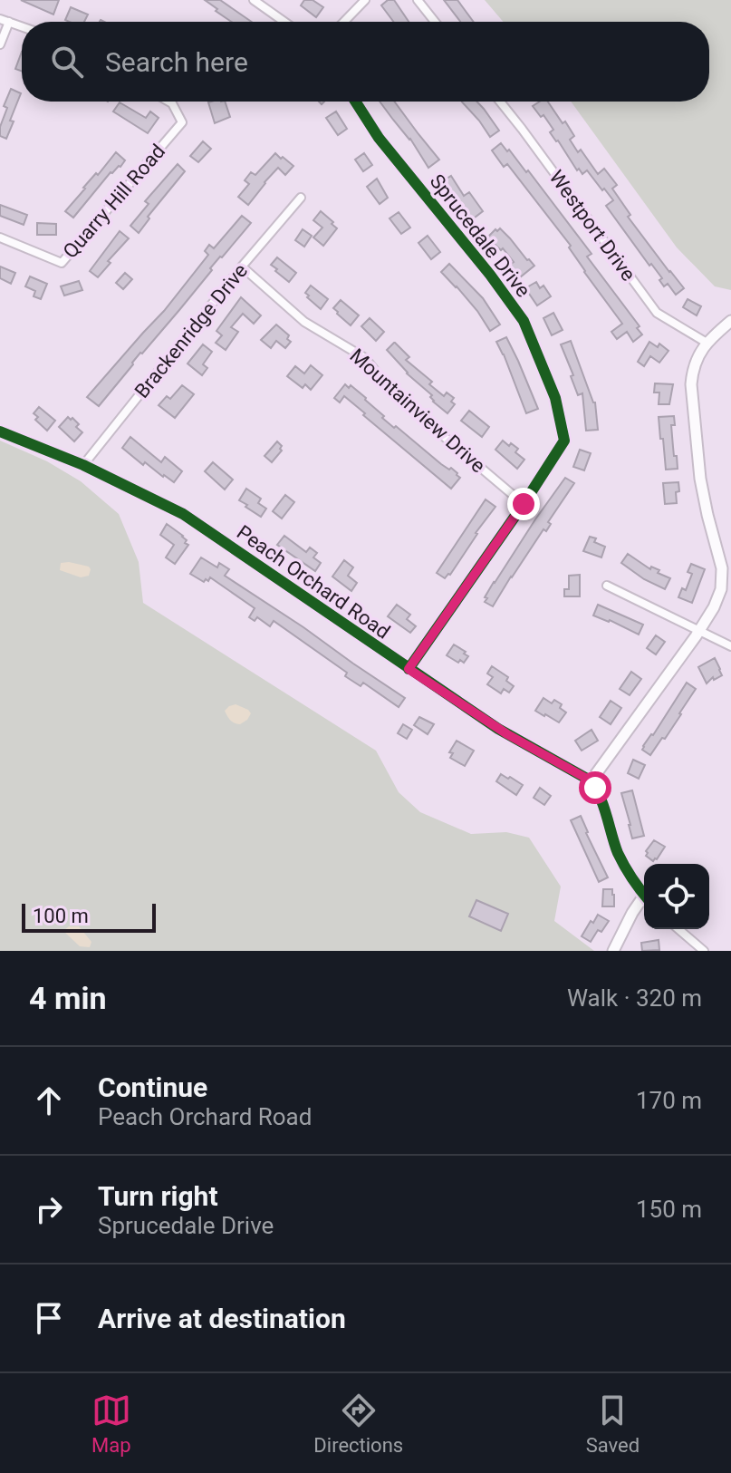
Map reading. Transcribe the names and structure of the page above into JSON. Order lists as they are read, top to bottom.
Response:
{
  "streets": {
    "street": [
      "Quarry Hill Road",
      "Westport Drive",
      "Sprucedale Drive",
      "Brackenridge Drive",
      "Mountainview Drive",
      "Peach Orchard Road"
    ]
  },
  "crossings": [
    ["Sprucedale Drive", "Mountainview Drive"],
    ["Sprucedale Drive", "Peach Orchard Road"],
    ["Brackenridge Drive", "Mountainview Drive"],
    ["Brackenridge Drive", "Peach Orchard Road"]
  ],
  "scale_bar": "100 m",
  "page": {
    "search": "Search here",
    "scale": "100 m",
    "heading": ["4 min", "Walk · 320 m"],
    "list": [
      ["Continue", "Peach Orchard Road", "170 m"],
      ["Turn right", "Sprucedale Drive", "150 m"],
      "Arrive at destination"
    ],
    "nav": ["Map", "Directions", "Saved"]
  }
}
